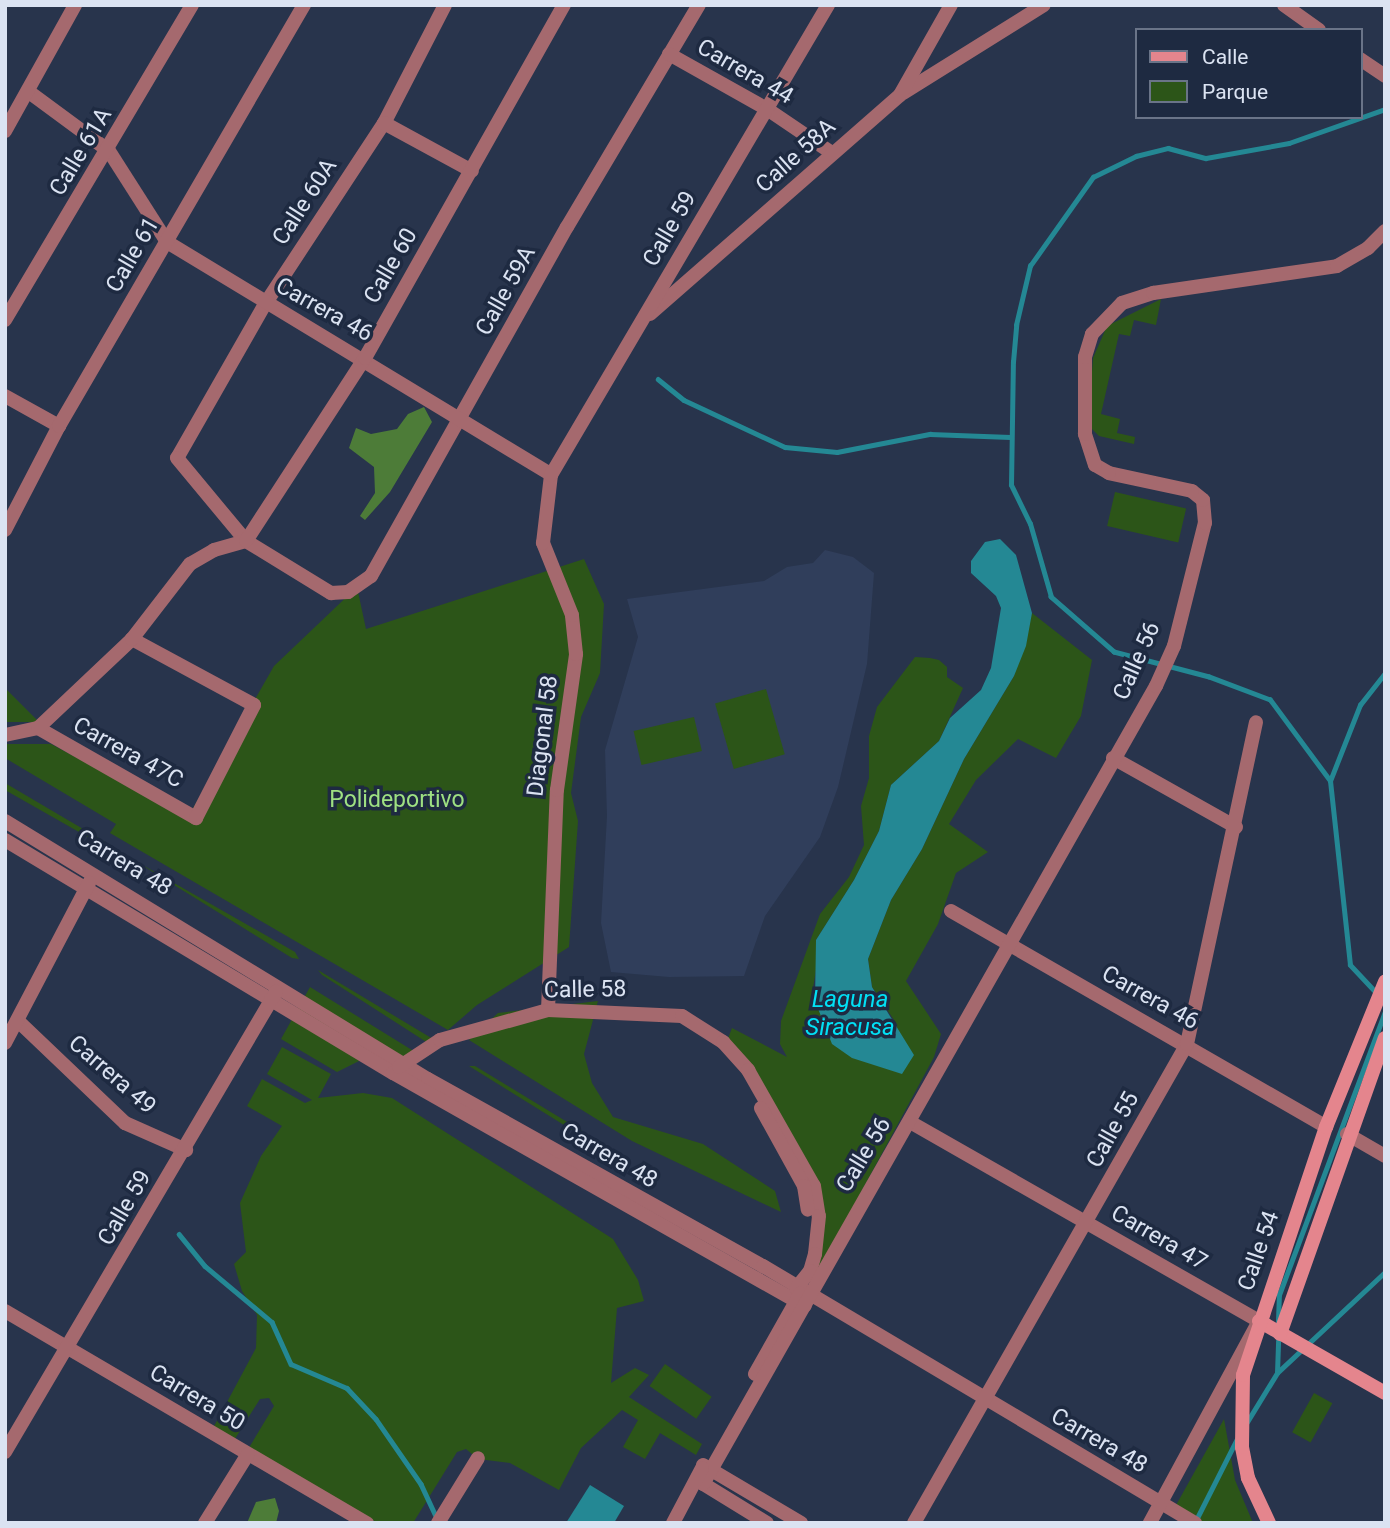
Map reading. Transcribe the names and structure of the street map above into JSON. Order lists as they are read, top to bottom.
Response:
{
  "streets": {
    "main road": ["Carrera 47", "Calle 54"],
    "street": [
      "Carrera 44",
      "Calle 61A",
      "Calle 58A",
      "Calle 60A",
      "Calle 59",
      "Calle 61",
      "Calle 60",
      "Calle 59A",
      "Carrera 46",
      "Calle 56",
      "Diagonal 58",
      "Carrera 47C",
      "Carrera 48",
      "Calle 58",
      "Carrera 49",
      "Calle 55",
      "Carrera 50"
    ]
  },
  "crossings": [
    ["Carrera 44", "Calle 58A"],
    ["Carrera 44", "Calle 59"],
    ["Carrera 44", "Calle 59A"],
    ["Calle 61A", "Carrera 46"],
    ["Calle 58A", "Calle 59"],
    ["Calle 60A", "Calle 60"],
    ["Calle 60A", "Calle 59A"],
    ["Calle 60A", "Carrera 46"],
    ["Calle 59", "Carrera 46"],
    ["Calle 59", "Diagonal 58"],
    ["Calle 59", "Carrera 48"],
    ["Calle 59", "Carrera 49"],
    ["Calle 59", "Carrera 50"],
    ["Calle 61", "Carrera 46"],
    ["Calle 60", "Calle 59A"],
    ["Calle 60", "Carrera 46"],
    ["Calle 59A", "Carrera 46"],
    ["Carrera 46", "Calle 56"],
    ["Carrera 46", "Diagonal 58"],
    ["Carrera 46", "Calle 55"],
    ["Carrera 46", "Calle 54"],
    ["Calle 56", "Carrera 48"],
    ["Calle 56", "Calle 58"],
    ["Calle 56", "Carrera 47"],
    ["Diagonal 58", "Calle 58"],
    ["Carrera 48", "Calle 58"],
    ["Carrera 48", "Calle 55"],
    ["Carrera 48", "Calle 54"],
    ["Calle 55", "Carrera 47"],
    ["Carrera 47", "Calle 54"]
  ],
  "water": ["Laguna Siracusa"],
  "parks": ["Polideportivo"],
  "legend": ["Calle", "Parque"]
}
